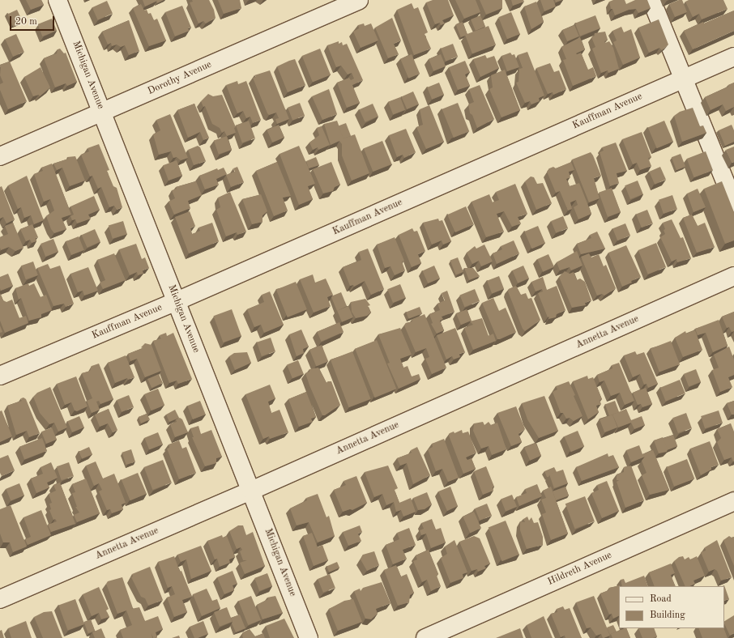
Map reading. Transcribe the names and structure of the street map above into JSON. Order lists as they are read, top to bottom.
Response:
{
  "streets": {
    "street": [
      "Michigan Avenue",
      "Dorothy Avenue",
      "Kauffman Avenue",
      "Annetta Avenue",
      "Hildreth Avenue"
    ]
  },
  "crossings": [
    ["Michigan Avenue", "Dorothy Avenue"],
    ["Michigan Avenue", "Kauffman Avenue"],
    ["Michigan Avenue", "Annetta Avenue"]
  ],
  "legend": ["Road", "Building"],
  "scale_bar": "20 m"
}
